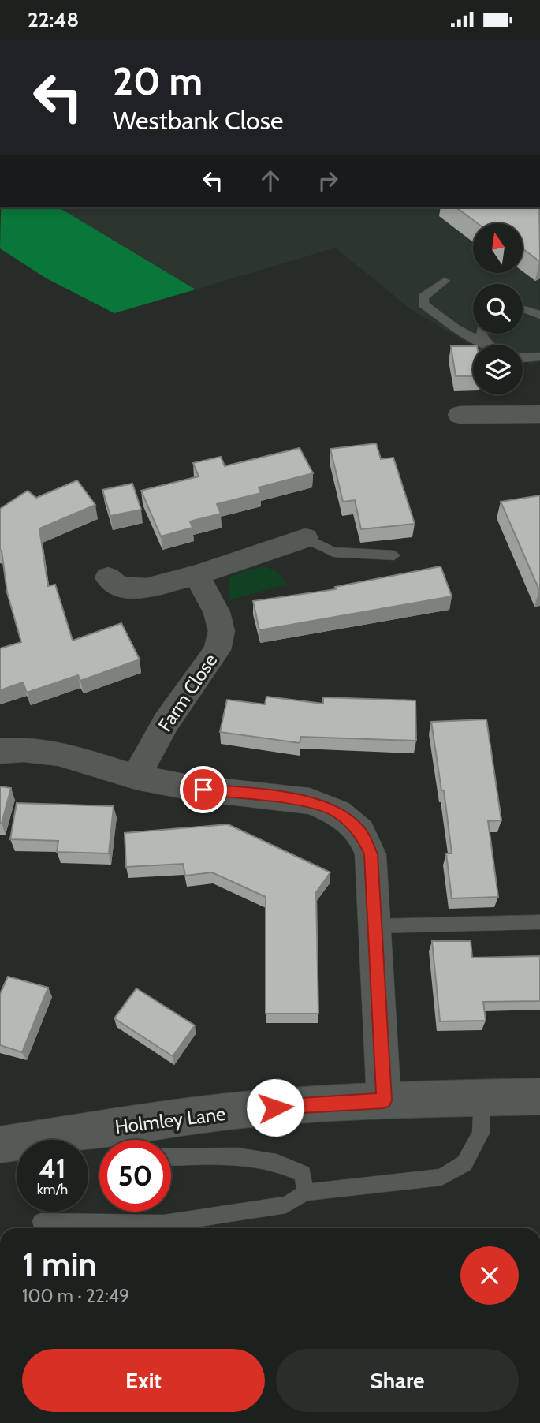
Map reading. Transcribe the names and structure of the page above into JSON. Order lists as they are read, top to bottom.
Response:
{
  "streets": {
    "main road": ["Holmley Lane"],
    "street": ["Farm Close"]
  },
  "north": "top",
  "page": {
    "status": "22:48",
    "turn": ["20 m", "Westbank Close"],
    "speed": "41 km/h",
    "limit": "50",
    "heading": ["1 min", "100 m · 22:49"],
    "buttons": ["Exit", "Share"]
  }
}
